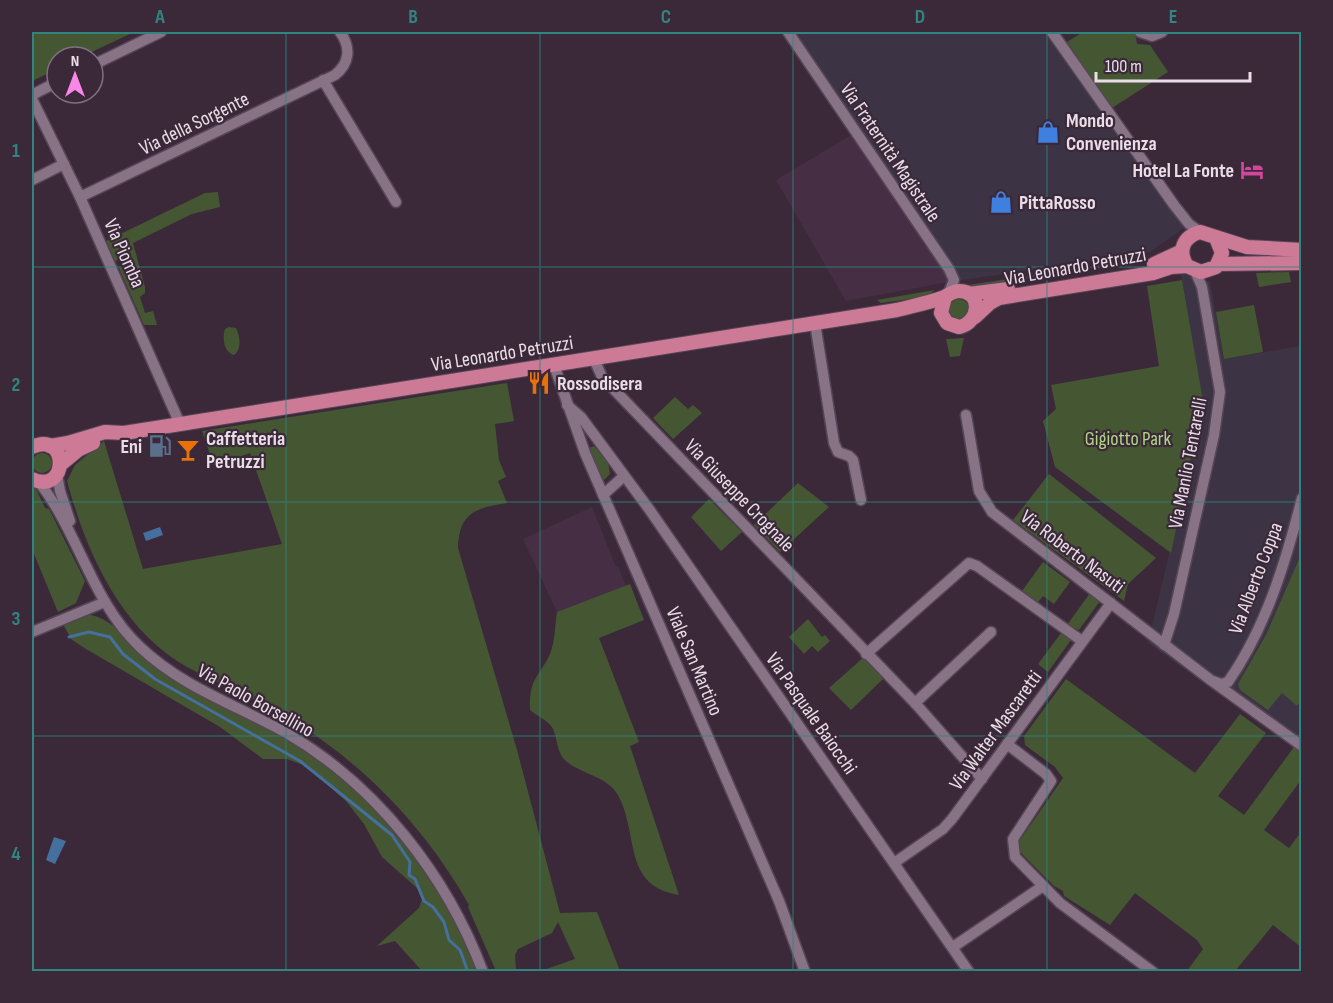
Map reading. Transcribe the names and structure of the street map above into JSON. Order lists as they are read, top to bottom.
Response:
{
  "streets": {
    "main road": ["Via Leonardo Petruzzi"],
    "street": [
      "Via della Sorgente",
      "Via Fraternità Magistrale",
      "Via Piomba",
      "Via Manlio Tentarelli",
      "Via Giuseppe Crognale",
      "Via Roberto Nasuti",
      "Via Alberto Coppa",
      "Viale San Martino",
      "Via Paolo Borsellino",
      "Via Pasquale Baiocchi",
      "Via Walter Mascaretti"
    ]
  },
  "crossings": [
    ["Via della Sorgente", "Via Piomba"],
    ["Via Fraternità Magistrale", "Via Leonardo Petruzzi"],
    ["Via Piomba", "Via Leonardo Petruzzi"],
    ["Via Leonardo Petruzzi", "Via Manlio Tentarelli"],
    ["Via Leonardo Petruzzi", "Via Giuseppe Crognale"],
    ["Via Leonardo Petruzzi", "Viale San Martino"],
    ["Via Leonardo Petruzzi", "Via Paolo Borsellino"],
    ["Via Manlio Tentarelli", "Via Roberto Nasuti"],
    ["Via Giuseppe Crognale", "Via Walter Mascaretti"],
    ["Via Roberto Nasuti", "Via Walter Mascaretti"],
    ["Viale San Martino", "Via Pasquale Baiocchi"],
    ["Via Pasquale Baiocchi", "Via Walter Mascaretti"]
  ],
  "parks": ["Gigiotto Park"],
  "places": {
    "shop": ["Mondo Convenienza", "PittaRosso"],
    "hotel": ["Hotel La Fonte"],
    "restaurant": ["Rossodisera"],
    "fuel station": ["Eni"],
    "bar": ["Caffetteria Petruzzi"]
  },
  "scale_bar": "100 m",
  "north": "top",
  "grid": {
    "columns": [
      "A",
      "B",
      "C",
      "D",
      "E"
    ],
    "rows": [
      "1",
      "2",
      "3",
      "4"
    ]
  }
}
